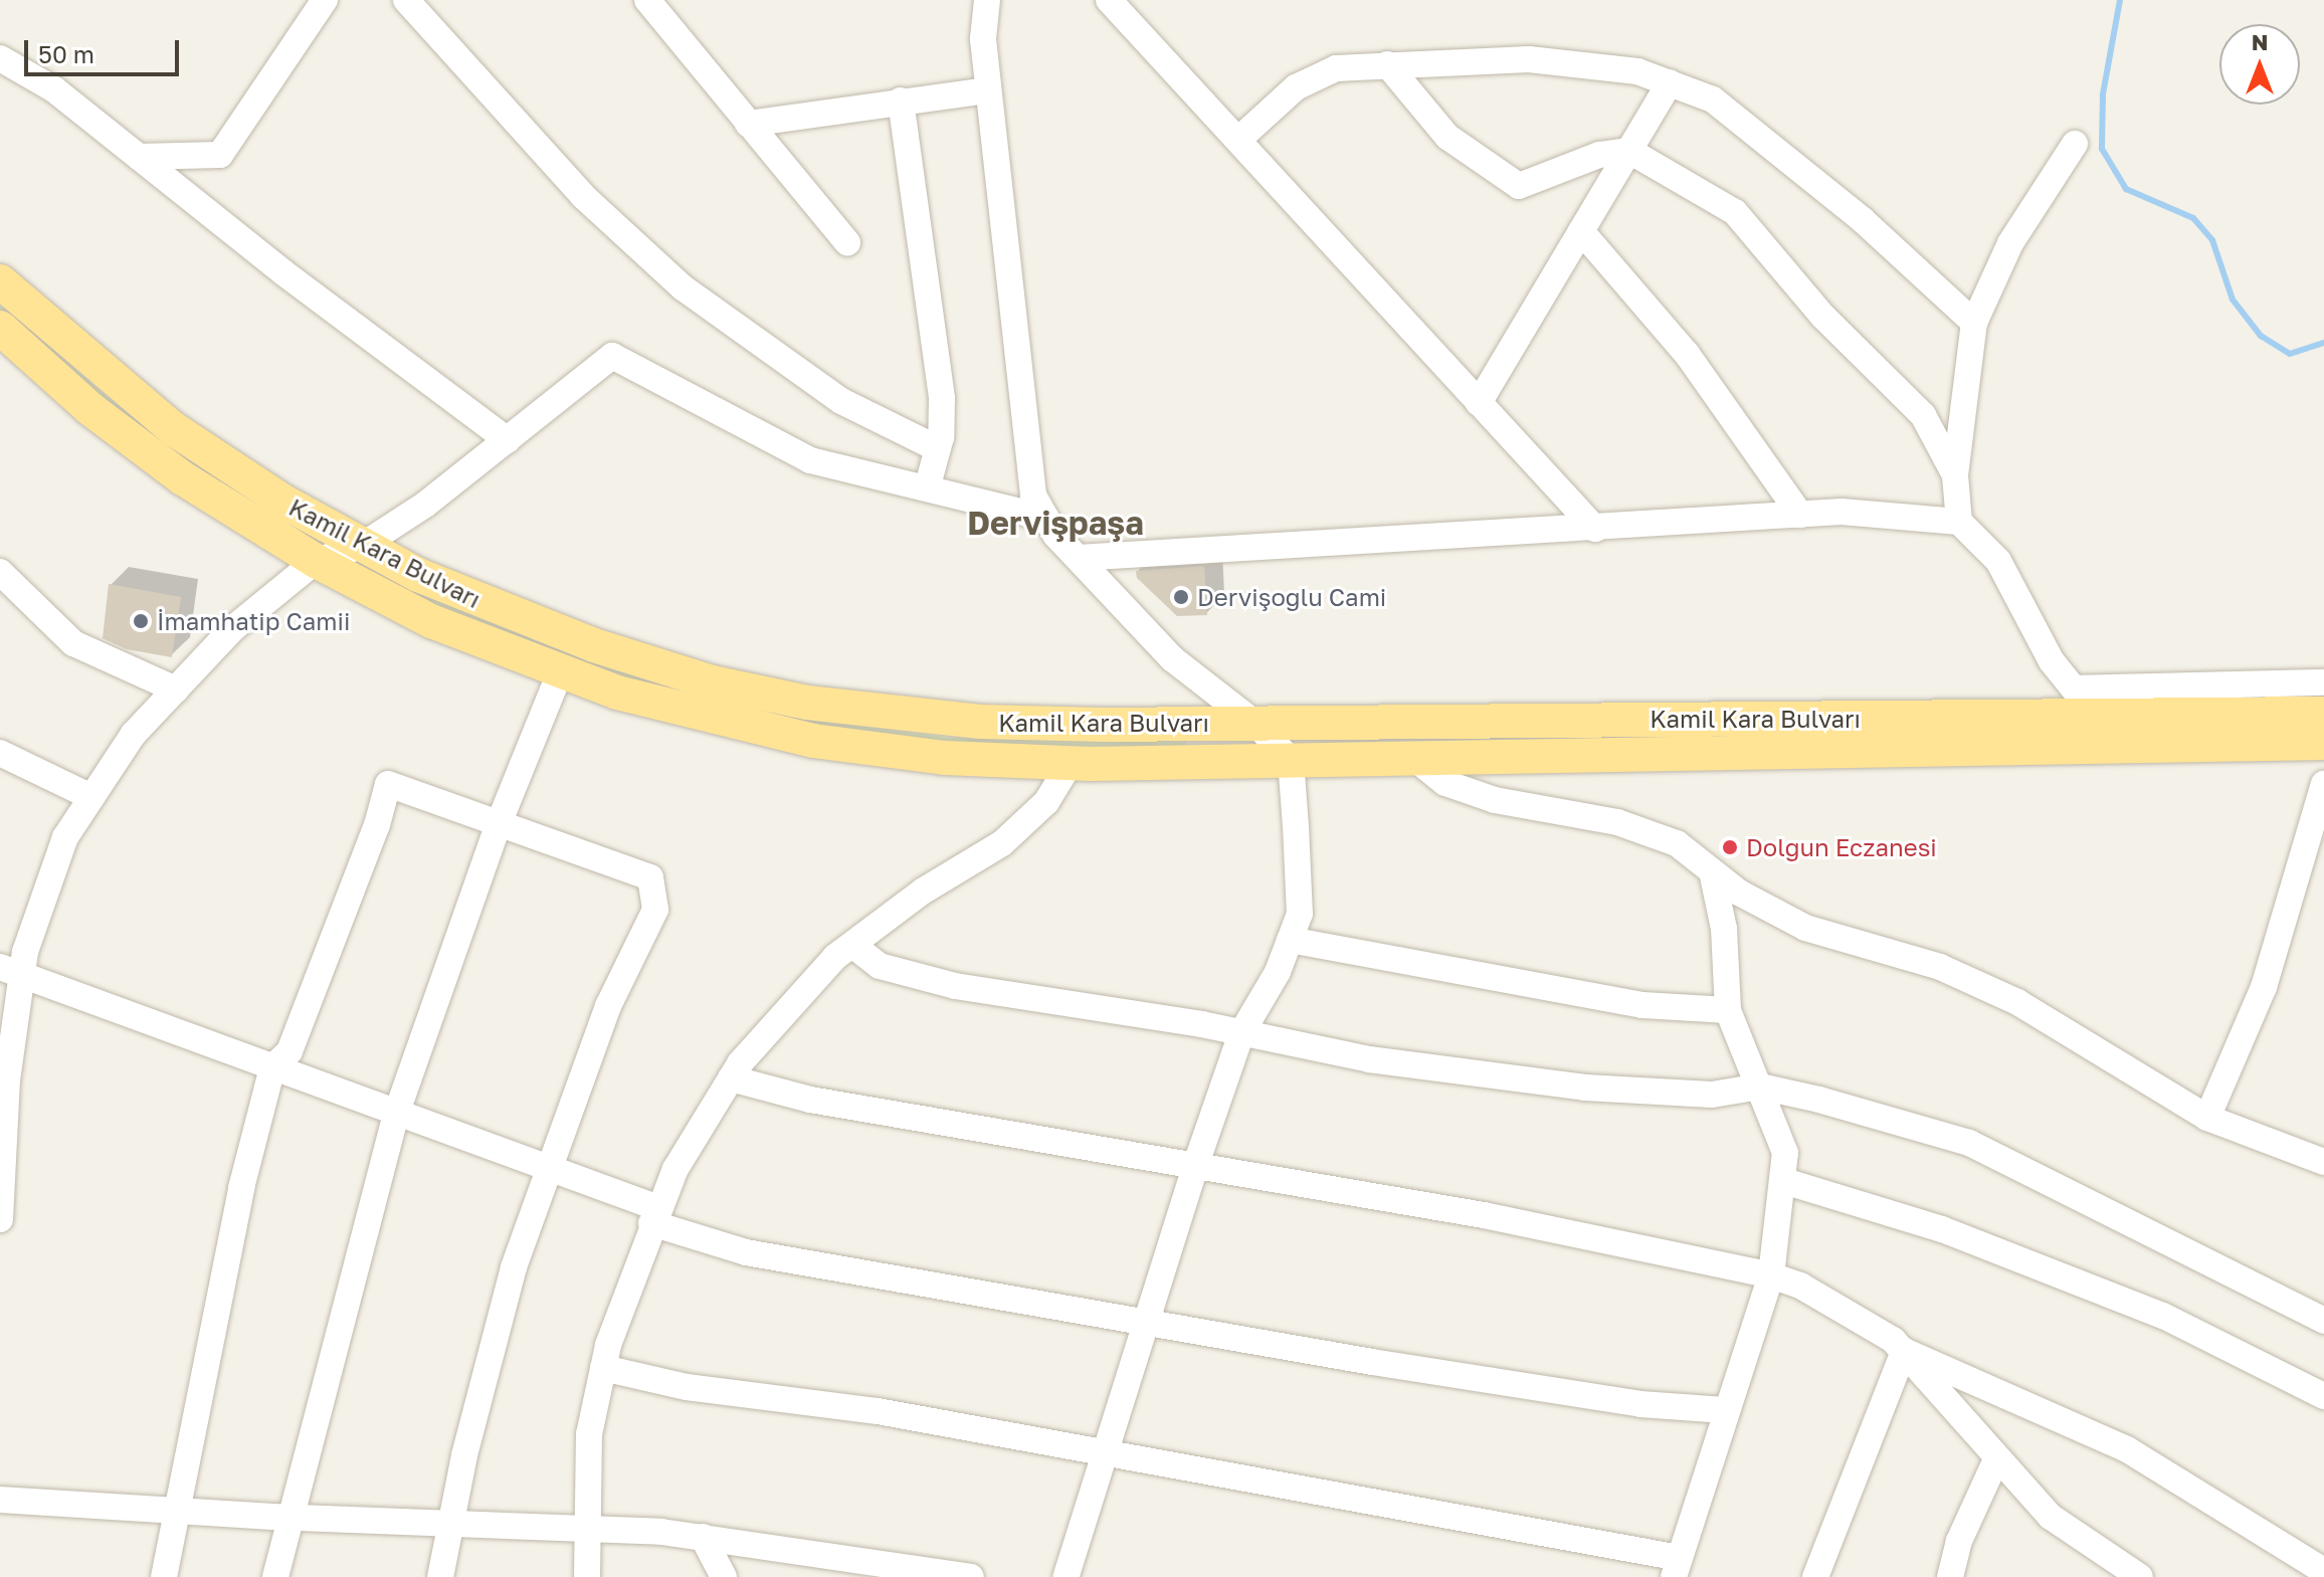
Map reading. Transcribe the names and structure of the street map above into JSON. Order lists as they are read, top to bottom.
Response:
{
  "streets": {
    "main road": ["Kamil Kara Bulvarı"]
  },
  "districts": ["Dervişpaşa"],
  "places": ["Dervişoğlu Cami", "İmamhatip Camii", "Dolgun Eczanesi"],
  "scale_bar": "50 m",
  "north": "top"
}
